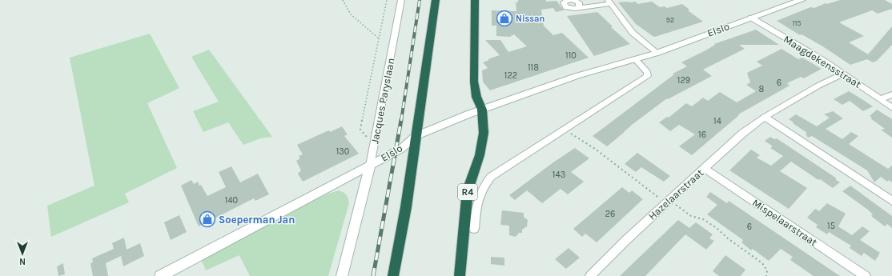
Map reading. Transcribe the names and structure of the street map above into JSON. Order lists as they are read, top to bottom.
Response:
{
  "streets": {
    "highway": ["R4"],
    "street": [
      "Elslo",
      "Maagdekensstraat",
      "Jacques Paryslaan",
      "Hazelaarstraat",
      "Mispelaarstraat"
    ]
  },
  "crossings": [
    ["Elslo", "Maagdekensstraat"],
    ["Elslo", "Jacques Paryslaan"],
    ["Elslo", "R4"],
    ["Maagdekensstraat", "Hazelaarstraat"],
    ["Hazelaarstraat", "Mispelaarstraat"]
  ],
  "places": {
    "shop": ["Nissan", "Soeperman Jan"]
  },
  "house_numbers": [
    "92",
    "115",
    "110",
    "118",
    "122",
    "129",
    "6",
    "8",
    "14",
    "16",
    "130",
    "143",
    "140",
    "26",
    "15",
    "6"
  ],
  "north": "bottom"
}
